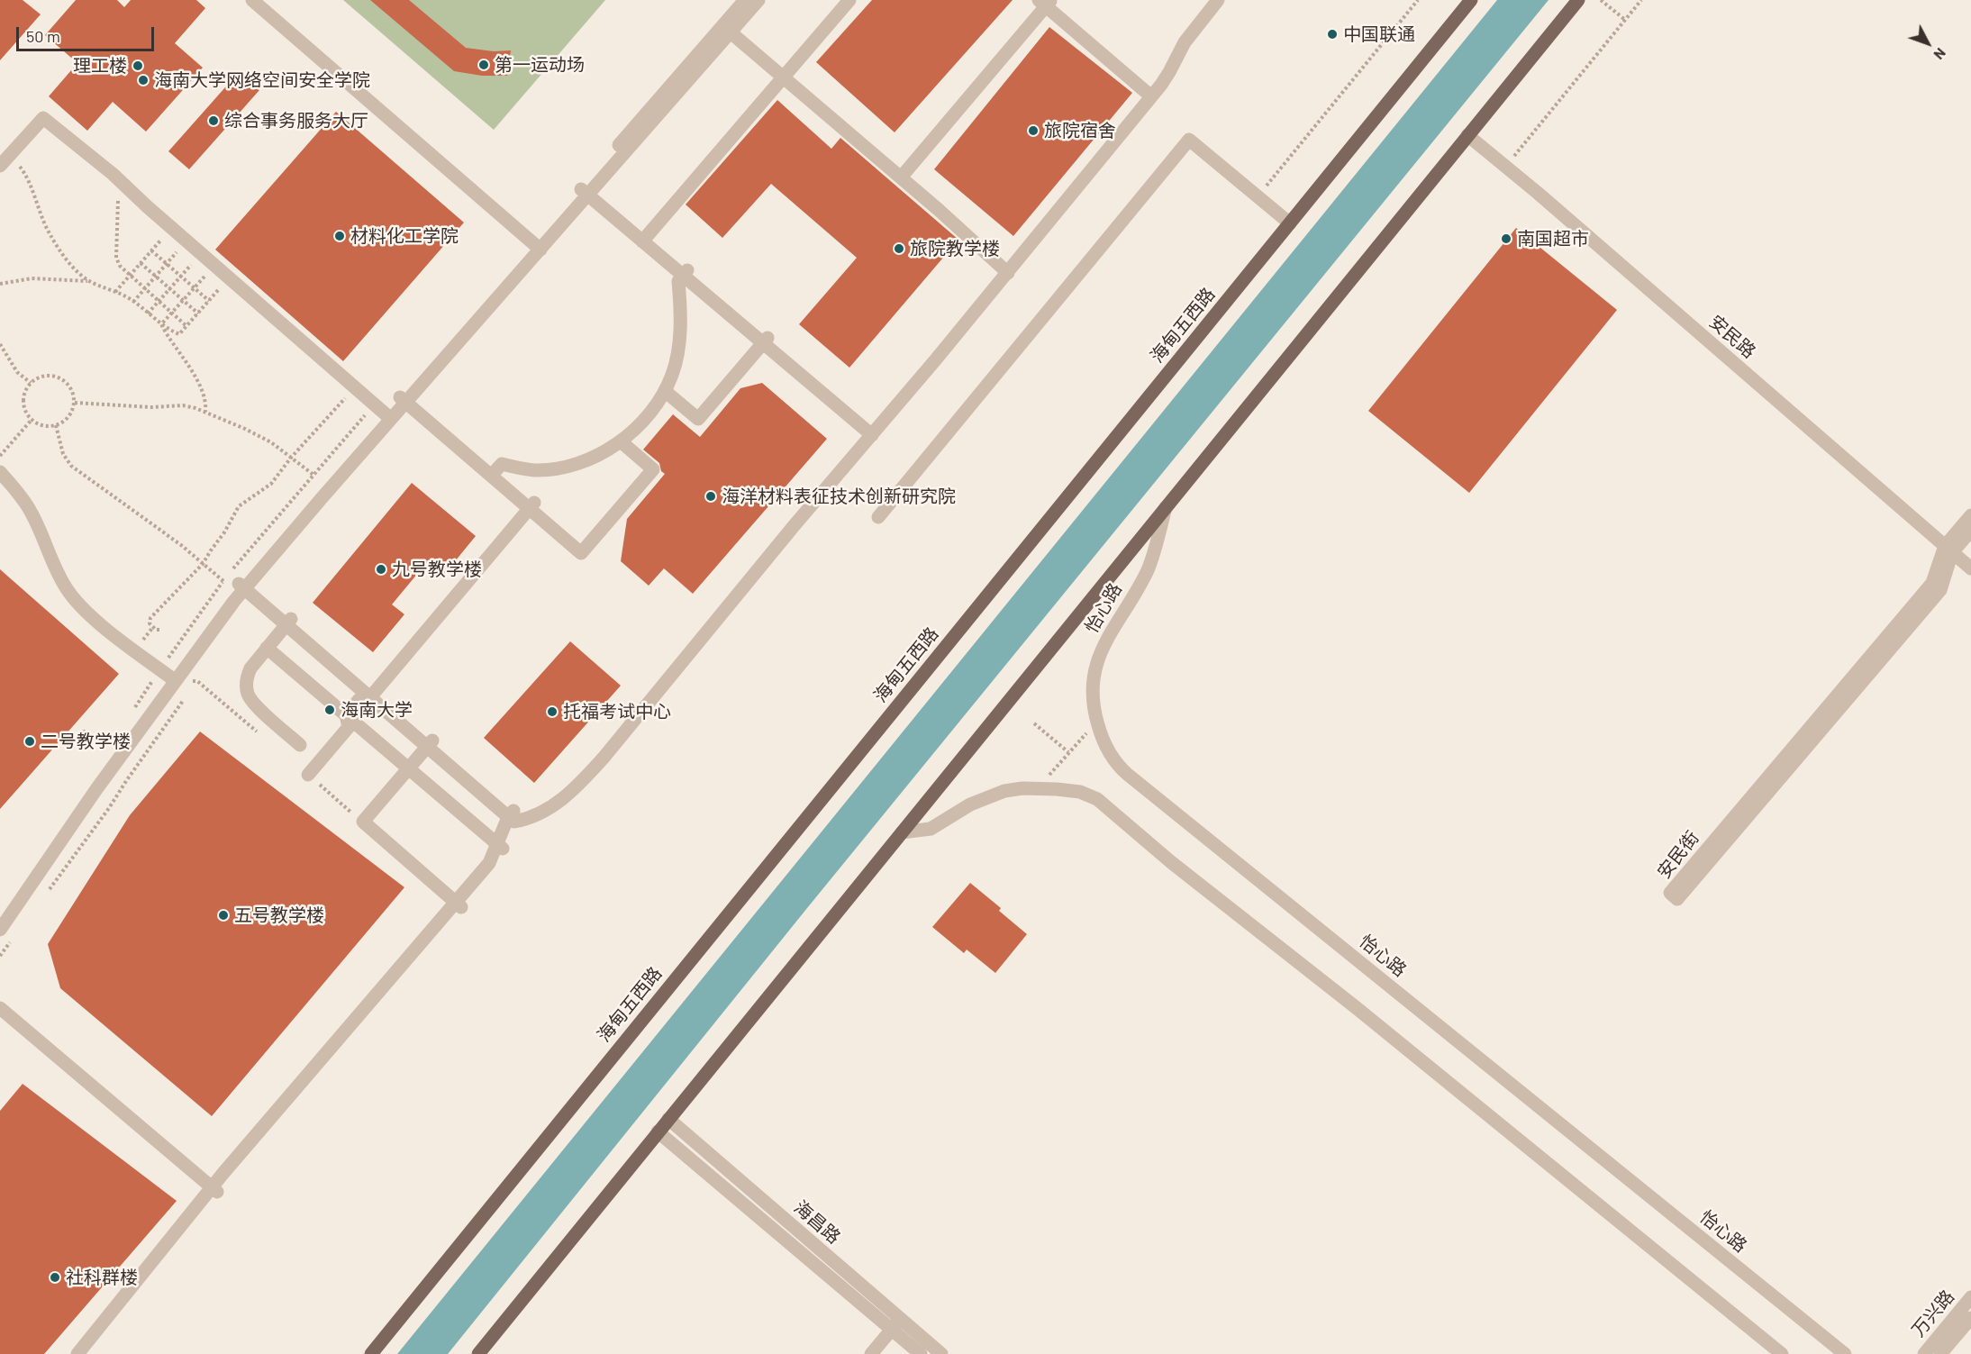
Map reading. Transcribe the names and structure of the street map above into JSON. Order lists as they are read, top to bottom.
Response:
{
  "streets": {
    "main road": ["海甸五西路"],
    "street": [
      "安民路",
      "怡心路",
      "安民街",
      "海昌路",
      "万兴路"
    ]
  },
  "crossings": [
    ["安民路", "安民街"]
  ],
  "places": [
    "中国联通",
    "第一运动场",
    "理工楼",
    "海南大学网络空间安全学院",
    "综合事务服务大厅",
    "旅院宿舍",
    "材料化工学院",
    "南国超市",
    "旅院教学楼",
    "海洋材料表征技术创新研究院",
    "九号教学楼",
    "海南大学",
    "托福考试中心",
    "二号教学楼",
    "五号教学楼",
    "社科群楼"
  ],
  "scale_bar": "50 m",
  "north": "bottom right"
}
